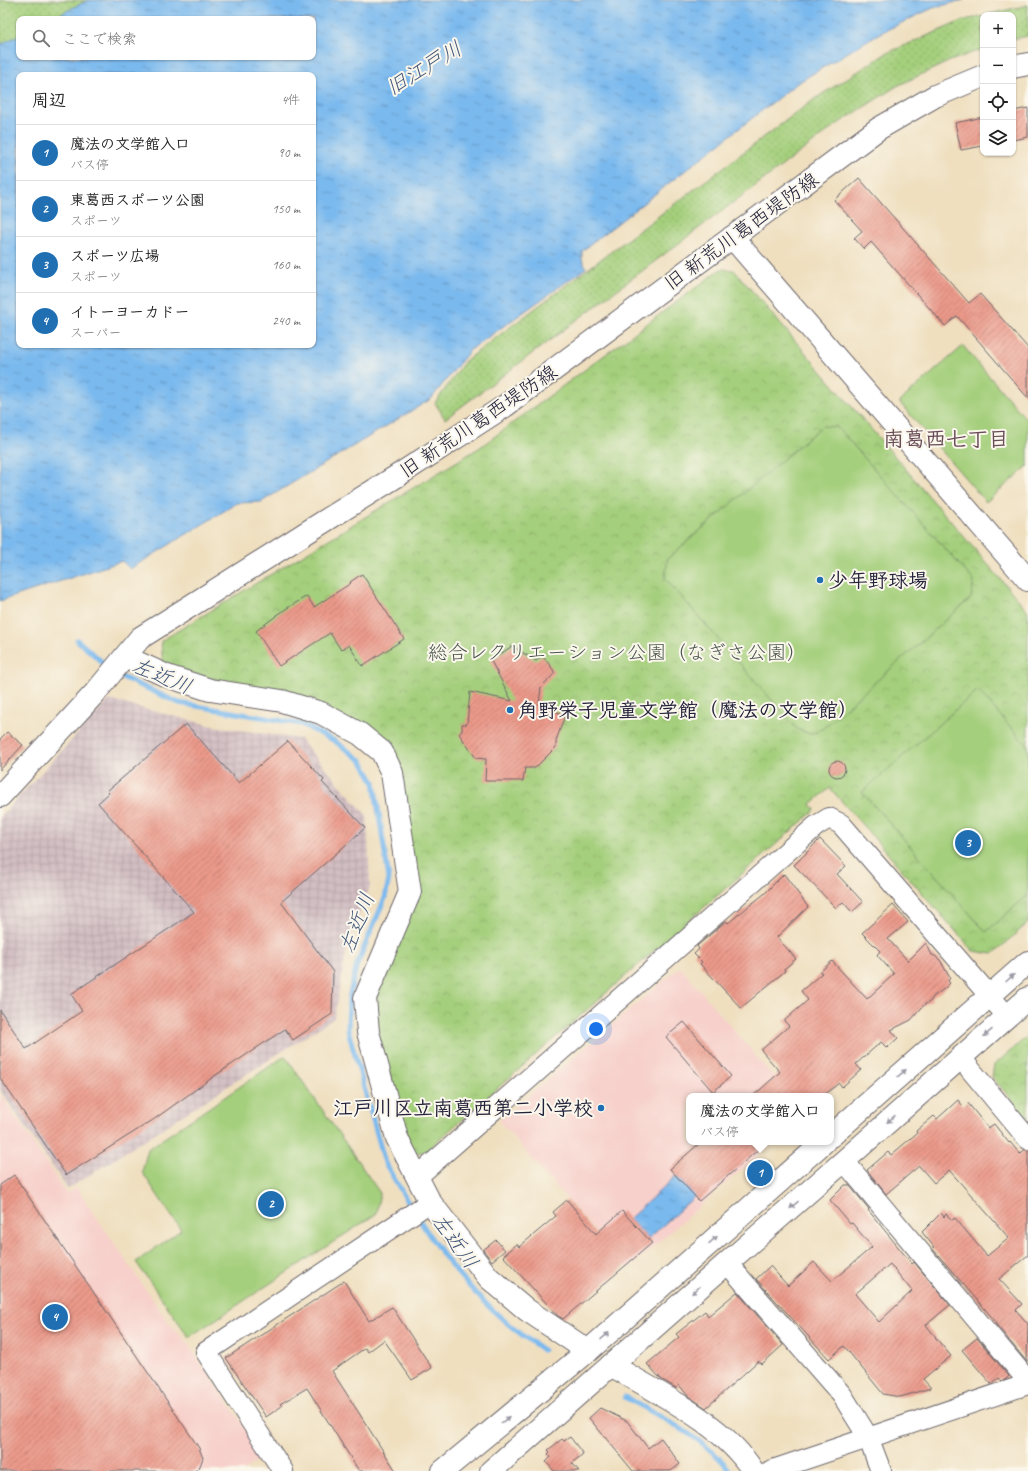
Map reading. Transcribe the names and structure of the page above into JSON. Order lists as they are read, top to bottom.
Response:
{
  "streets": {
    "street": ["旧 新荒川葛西堤防線"]
  },
  "districts": ["南葛西七丁目"],
  "water": ["旧江戸川", "左近川"],
  "parks": ["総合レクリエーション公園（なぎさ公園）"],
  "places": ["少年野球場", "角野栄子児童文学館（魔法の文学館）", "江戸川区立南葛西第二小学校"],
  "page": {
    "map_buttons": ["+", "−"],
    "search": "ここで検索",
    "heading": ["周辺", "4件"],
    "list": [
      {
        "mark": "1",
        "name": "魔法の文学館入口",
        "note": "バス停",
        "value": "90 m"
      },
      {
        "mark": "2",
        "name": "東葛西スポーツ公園",
        "note": "スポーツ",
        "value": "150 m"
      },
      {
        "mark": "3",
        "name": "スポーツ広場",
        "note": "スポーツ",
        "value": "160 m"
      },
      {
        "mark": "4",
        "name": "イトーヨーカドー",
        "note": "スーパー",
        "value": "240 m"
      }
    ],
    "pins": [
      "3",
      "1",
      "2",
      "4"
    ],
    "popup": ["魔法の文学館入口", "バス停"]
  }
}
